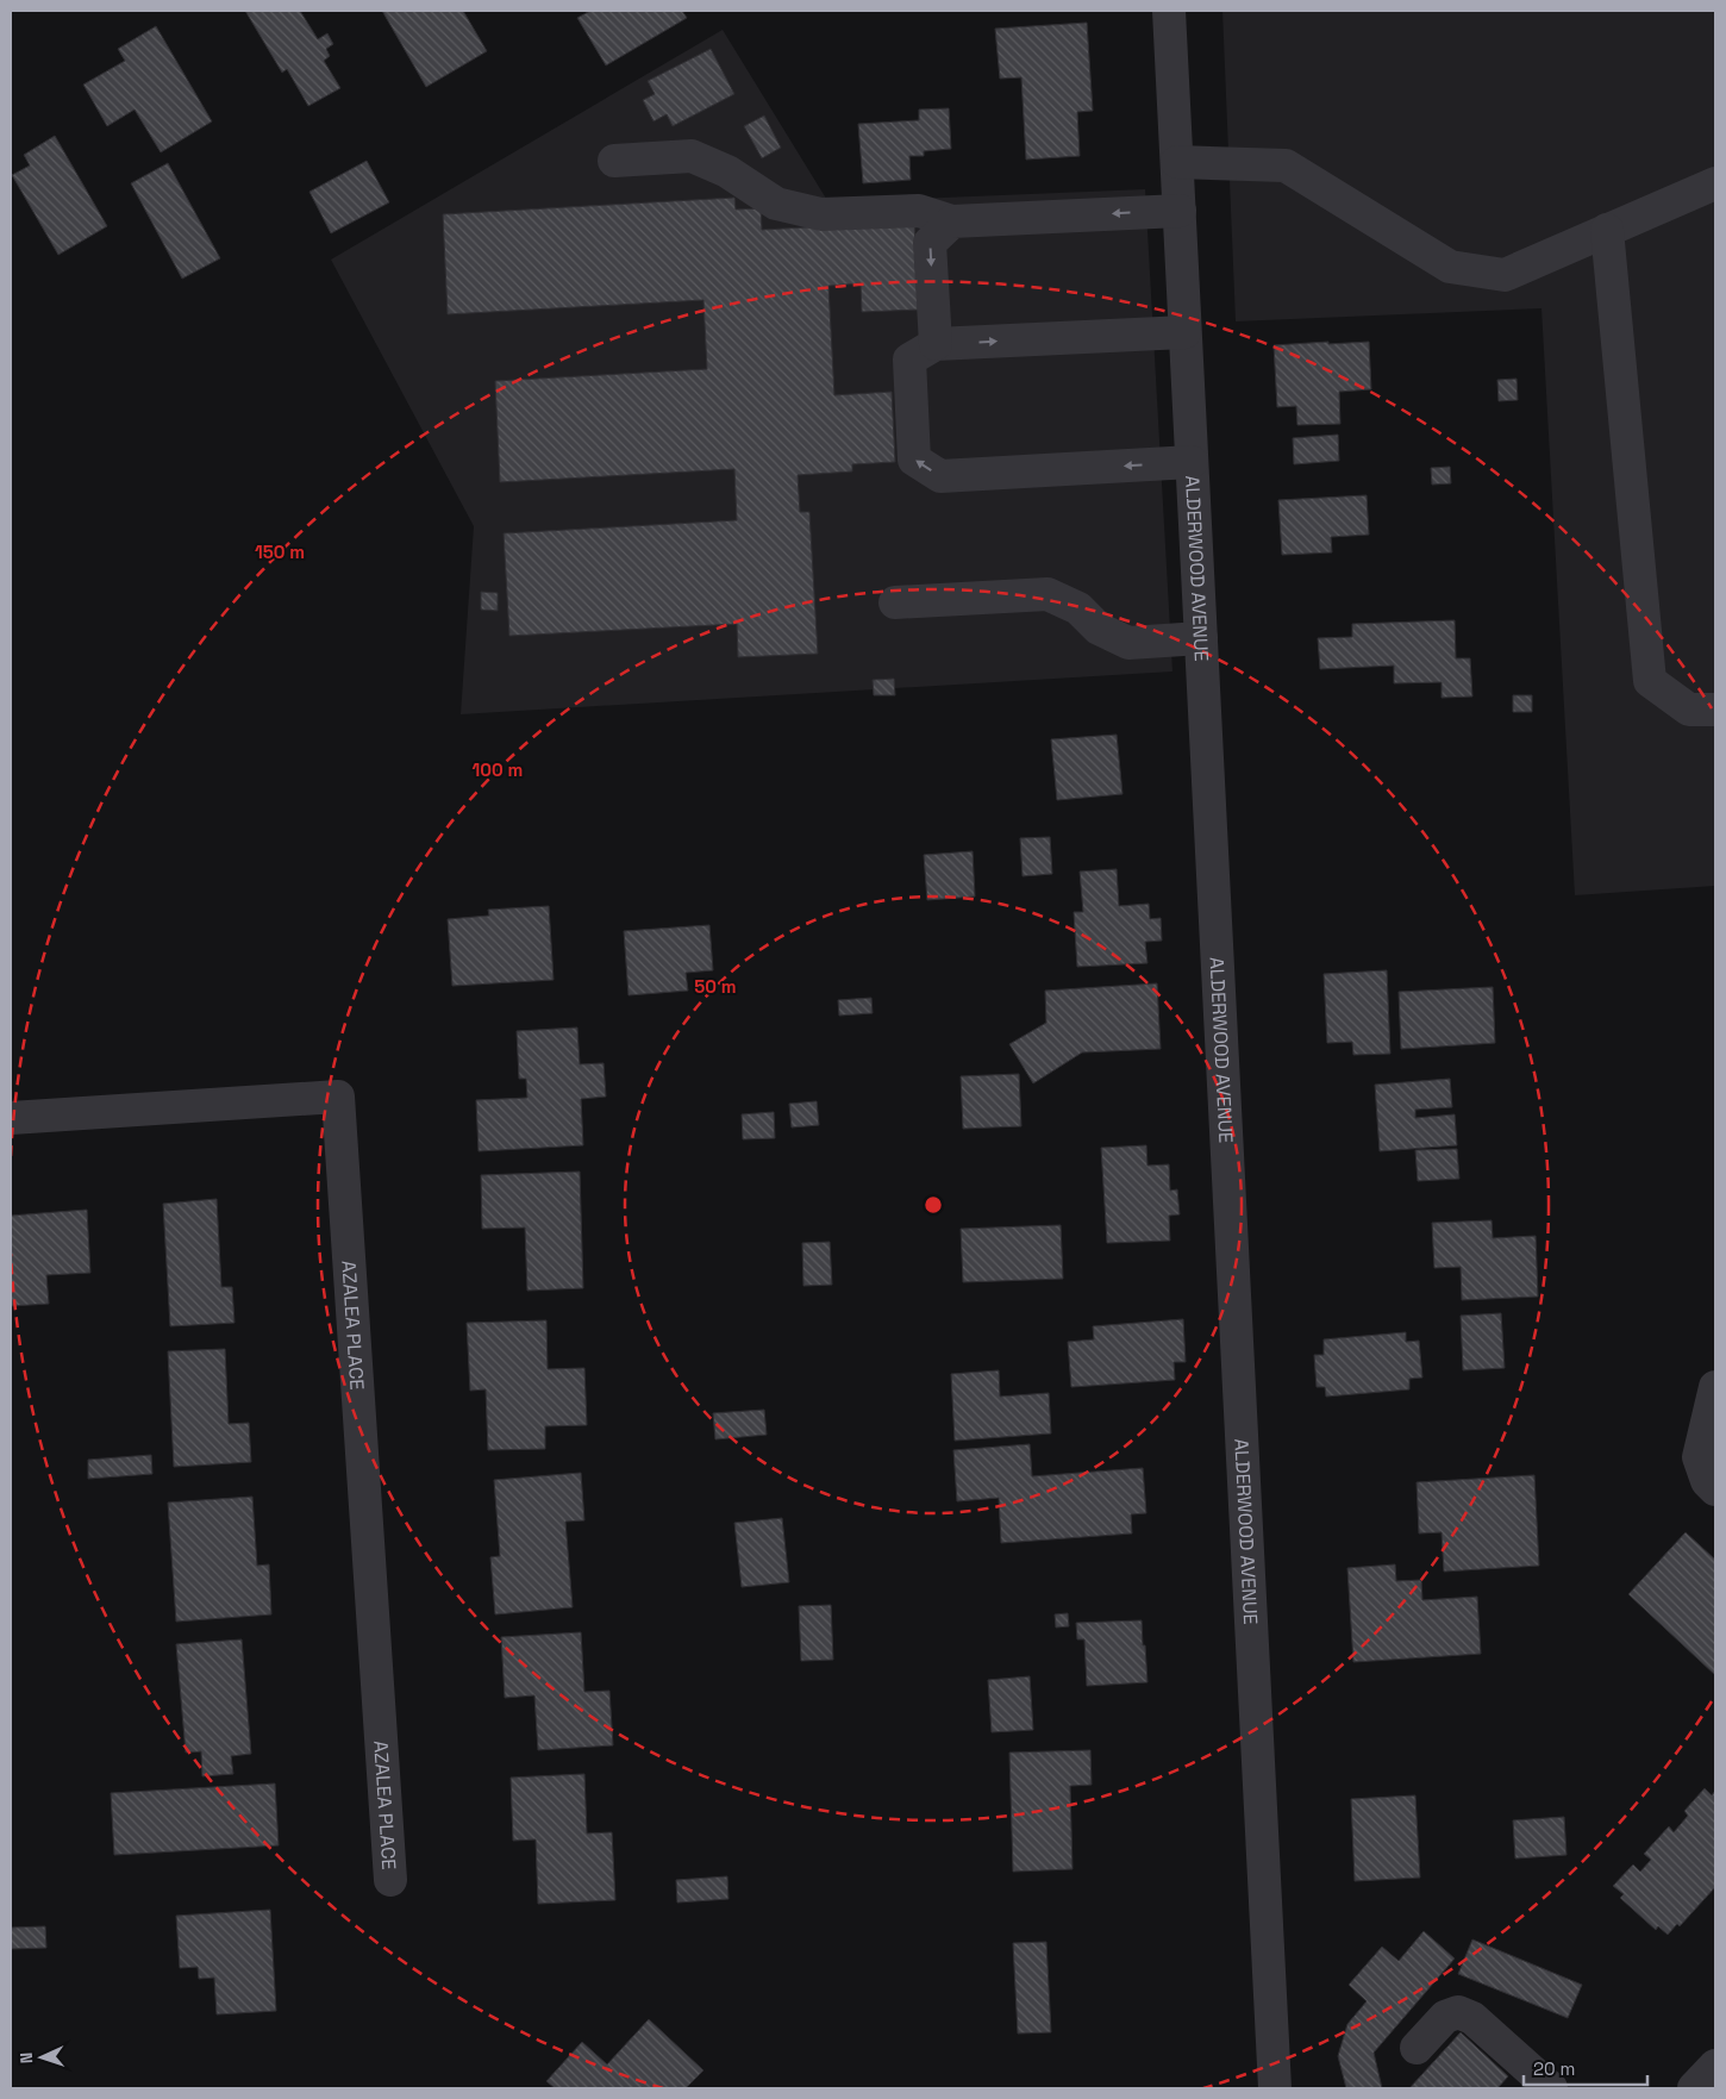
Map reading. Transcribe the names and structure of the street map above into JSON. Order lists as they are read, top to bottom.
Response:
{
  "streets": {
    "street": ["ALDERWOOD AVENUE", "AZALEA PLACE"]
  },
  "scale_bar": "20 m",
  "north": "left",
  "rings": ["150 m", "100 m", "50 m"]
}
